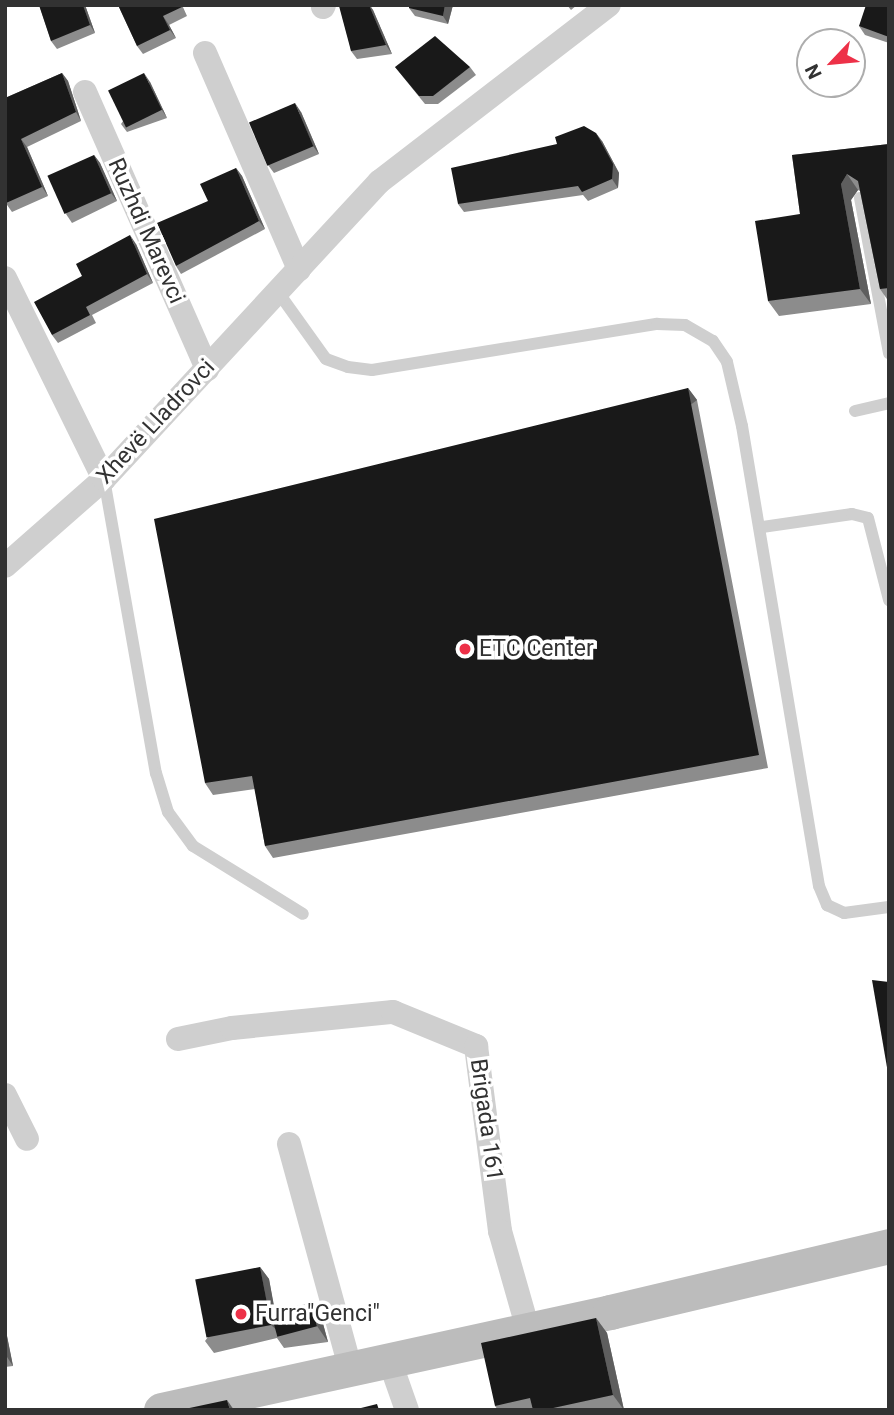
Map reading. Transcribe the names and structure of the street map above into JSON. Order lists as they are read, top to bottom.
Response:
{
  "streets": {
    "street": ["Ruzhdi Marevci", "Xhevë Lladrovci", "Brigada 161"]
  },
  "crossings": [
    ["Ruzhdi Marevci", "Xhevë Lladrovci"]
  ],
  "places": ["ETC Center", "Furra\"Genci\""],
  "north": "bottom left"
}
